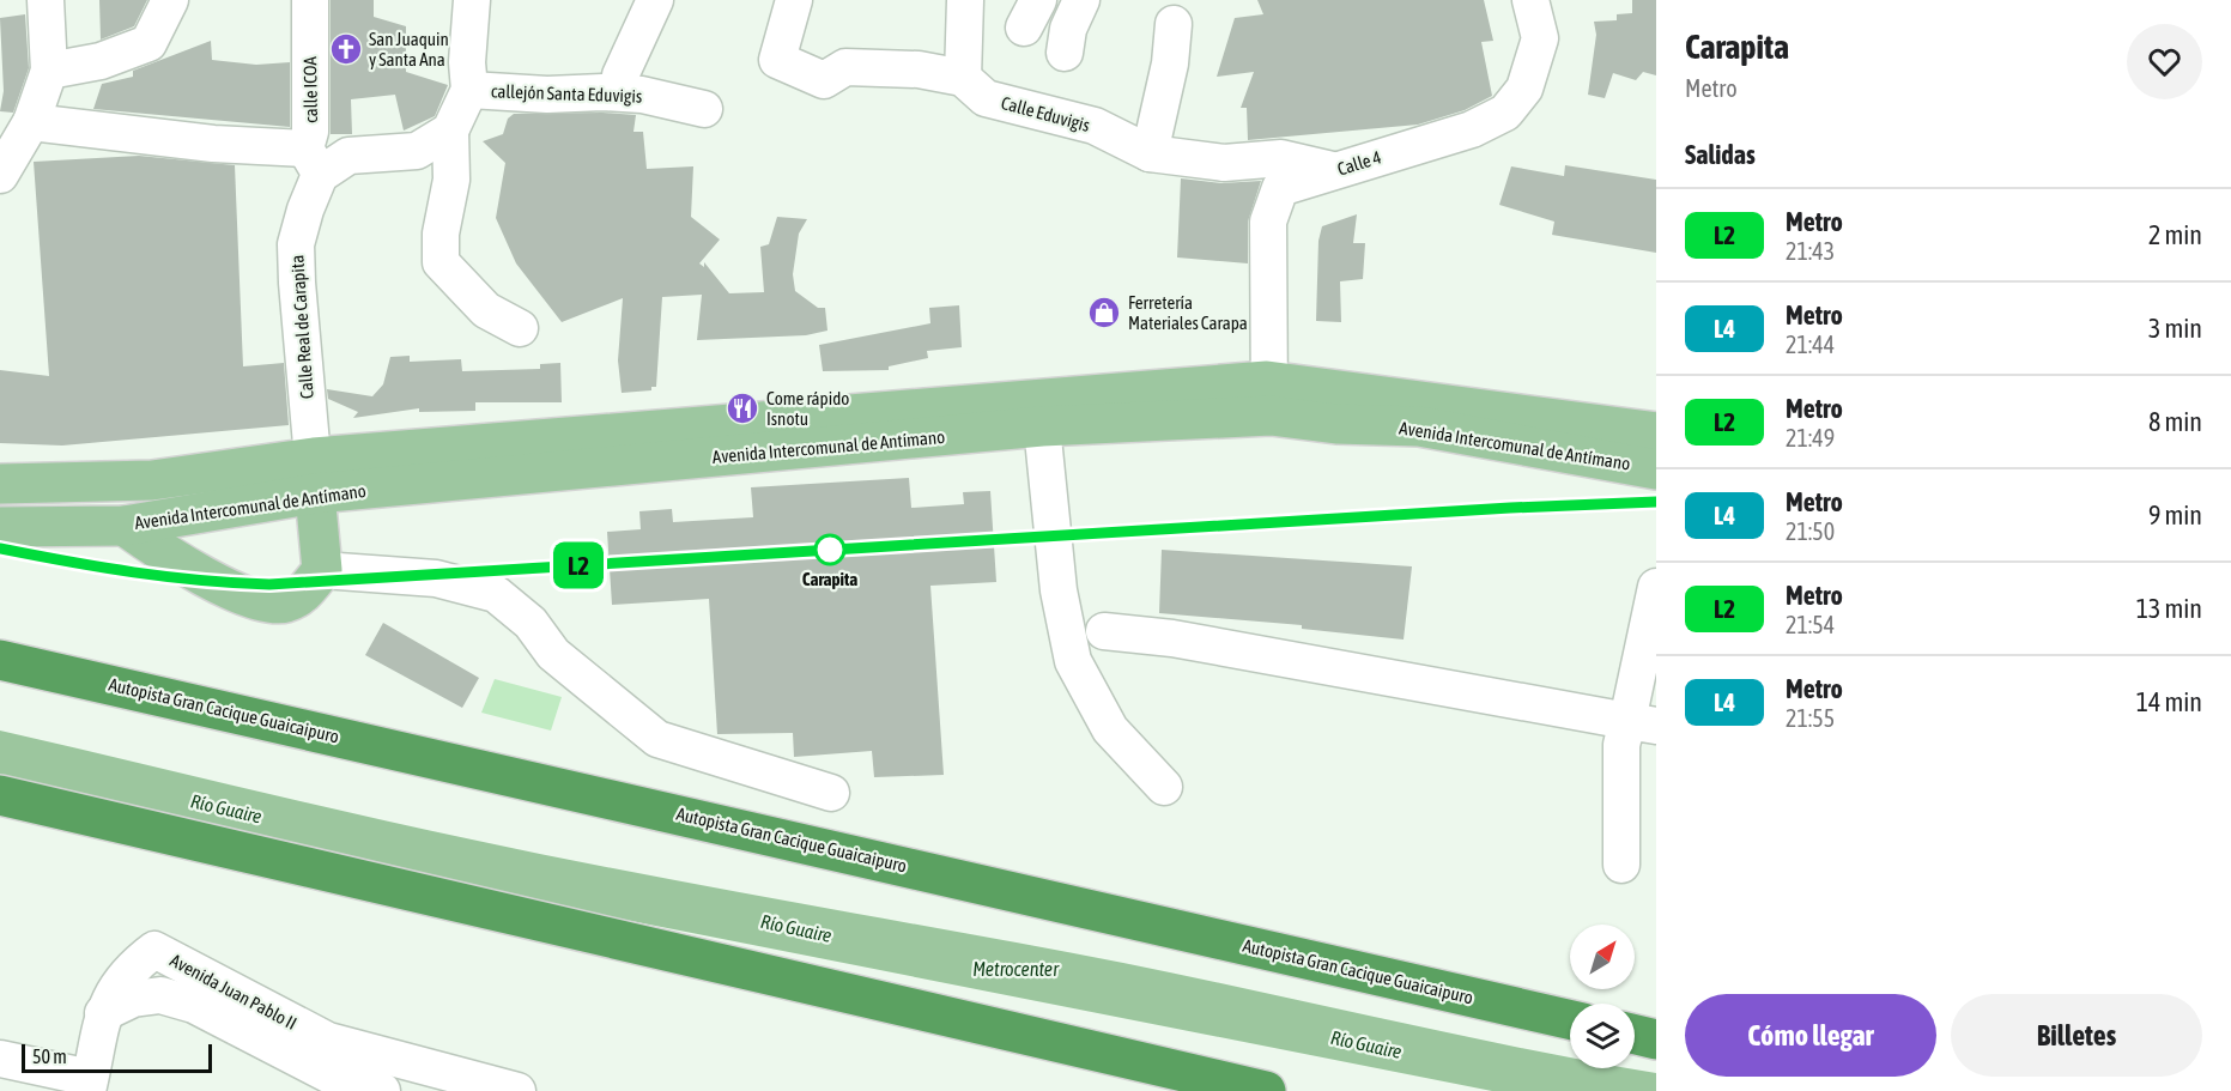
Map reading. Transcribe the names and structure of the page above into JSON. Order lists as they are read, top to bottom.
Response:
{
  "streets": {
    "highway": ["Autopista Gran Cacique Guaicaipuro"],
    "main road": ["Avenida Intercomunal de Antímano"],
    "street": [
      "calle ICOA",
      "callejón Santa Eduvigis",
      "Calle Eduvigis",
      "Calle 4",
      "Calle Real de Carapita",
      "Avenida Juan Pablo II"
    ]
  },
  "crossings": [
    ["calle ICOA", "Calle Real de Carapita"],
    ["Calle Eduvigis", "Calle 4"],
    ["Calle 4", "Avenida Intercomunal de Antímano"],
    ["Calle Real de Carapita", "Avenida Intercomunal de Antímano"]
  ],
  "water": ["Río Guaire", "Metrocenter"],
  "places": {
    "church": ["San Juaquin y Santa Ana"],
    "shop": ["Ferretería Materiales Carapa"],
    "restaurant": ["Come rápido Isnotu"],
    "other": ["Carapita"]
  },
  "lines": ["metro line L2"],
  "scale_bar": "50 m",
  "north": "top right",
  "page": {
    "on_map": "L2",
    "heading": [
      ["Carapita", "Metro"],
      "Salidas"
    ],
    "list": [
      {
        "mark": "L2",
        "name": "Metro",
        "note": "21:43",
        "value": "2 min"
      },
      {
        "mark": "L4",
        "name": "Metro",
        "note": "21:44",
        "value": "3 min"
      },
      {
        "mark": "L2",
        "name": "Metro",
        "note": "21:49",
        "value": "8 min"
      },
      {
        "mark": "L4",
        "name": "Metro",
        "note": "21:50",
        "value": "9 min"
      },
      {
        "mark": "L2",
        "name": "Metro",
        "note": "21:54",
        "value": "13 min"
      },
      {
        "mark": "L4",
        "name": "Metro",
        "note": "21:55",
        "value": "14 min"
      }
    ],
    "buttons": ["Cómo llegar", "Billetes"],
    "scale": "50 m"
  }
}
